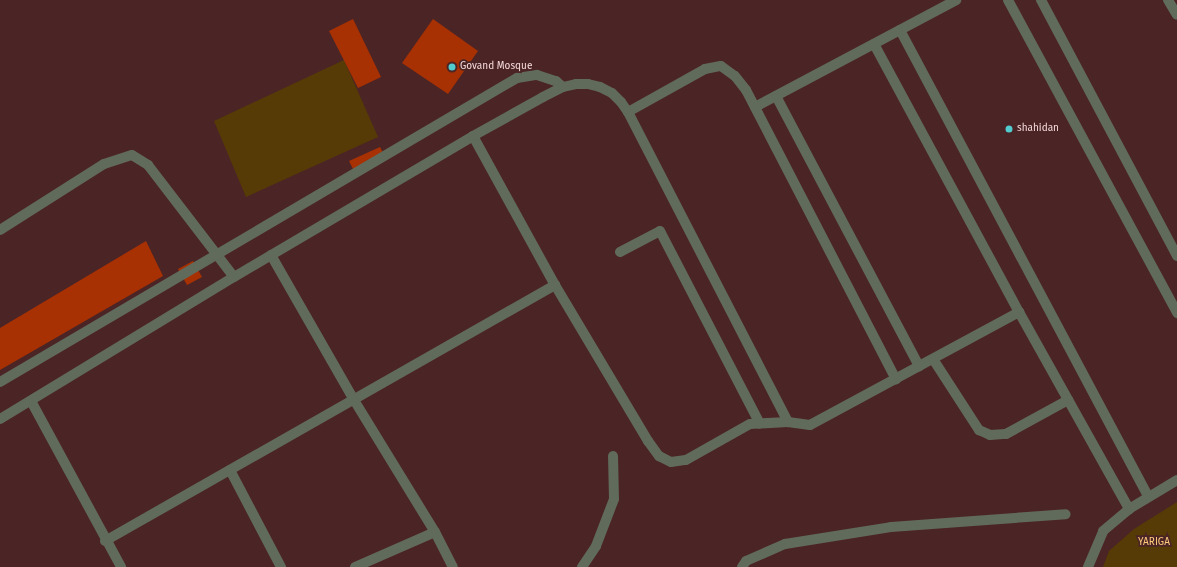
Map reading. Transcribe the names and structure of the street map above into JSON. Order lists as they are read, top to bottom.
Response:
{
  "parks": ["YARIGA"],
  "places": ["Govand Mosque", "shahidan"]
}
